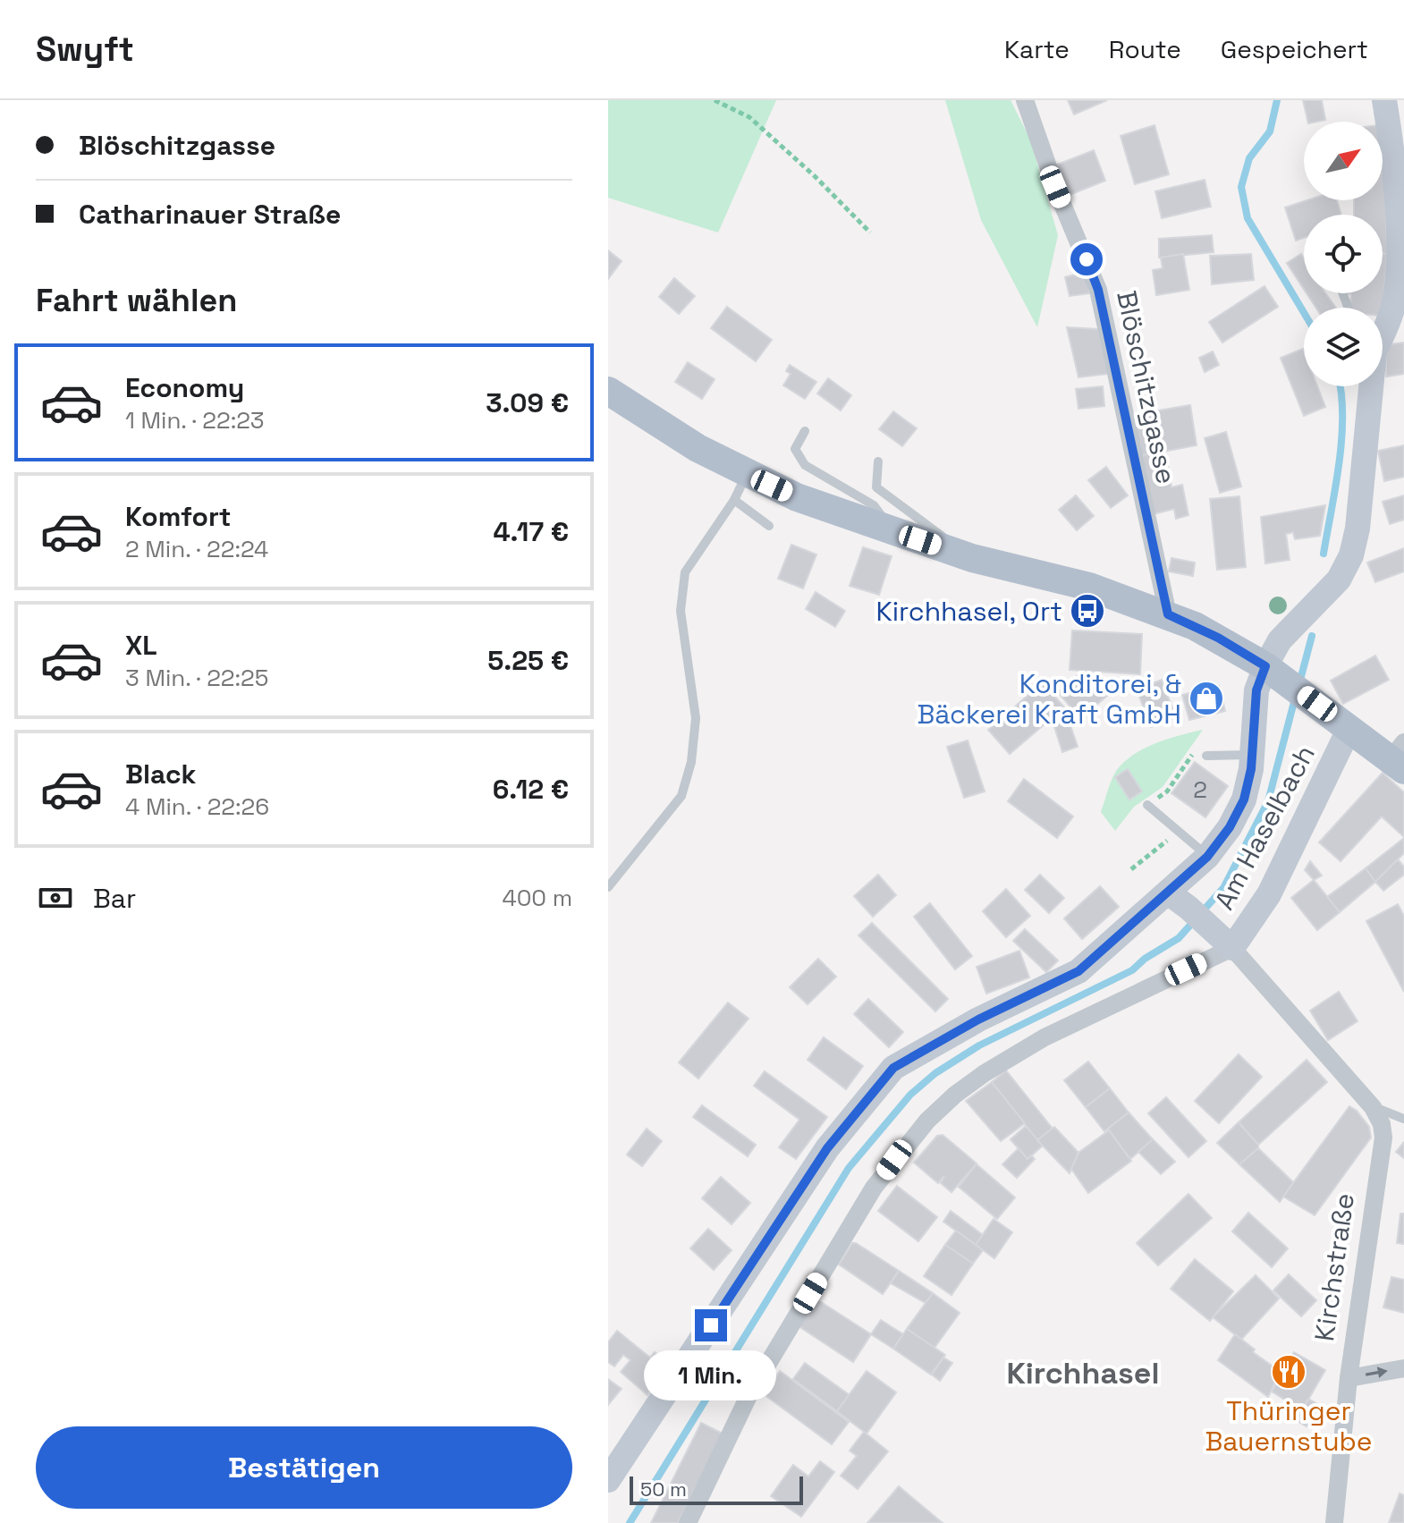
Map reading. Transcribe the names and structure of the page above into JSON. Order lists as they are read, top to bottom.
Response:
{
  "streets": {
    "street": ["Blöschitzgasse", "Am Haselbach", "Kirchstraße"]
  },
  "crossings": [
    ["Am Haselbach", "Kirchstraße"]
  ],
  "districts": ["Kirchhasel"],
  "places": {
    "bus stop": ["Kirchhasel, Ort"],
    "shop": ["Konditorei, & Bäckerei Kraft GmbH"],
    "restaurant": ["Thüringer Bauernstube"]
  },
  "house_numbers": ["2"],
  "scale_bar": "50 m",
  "north": "top right",
  "page": {
    "header": "Swyft",
    "nav": ["Karte", "Route", "Gespeichert"],
    "banner": ["Blöschitzgasse", "Catharinauer Straße"],
    "heading": "Fahrt wählen",
    "list": [
      {
        "name": "Economy",
        "note": "1 Min. · 22:23",
        "value": "3.09 €"
      },
      {
        "name": "Komfort",
        "note": "2 Min. · 22:24",
        "value": "4.17 €"
      },
      {
        "name": "XL",
        "note": "3 Min. · 22:25",
        "value": "5.25 €"
      },
      {
        "name": "Black",
        "note": "4 Min. · 22:26",
        "value": "6.12 €"
      }
    ],
    "pay": ["Bar", "400 m"],
    "bubble": "1 Min.",
    "buttons": "Bestätigen",
    "scale": "50 m"
  }
}
